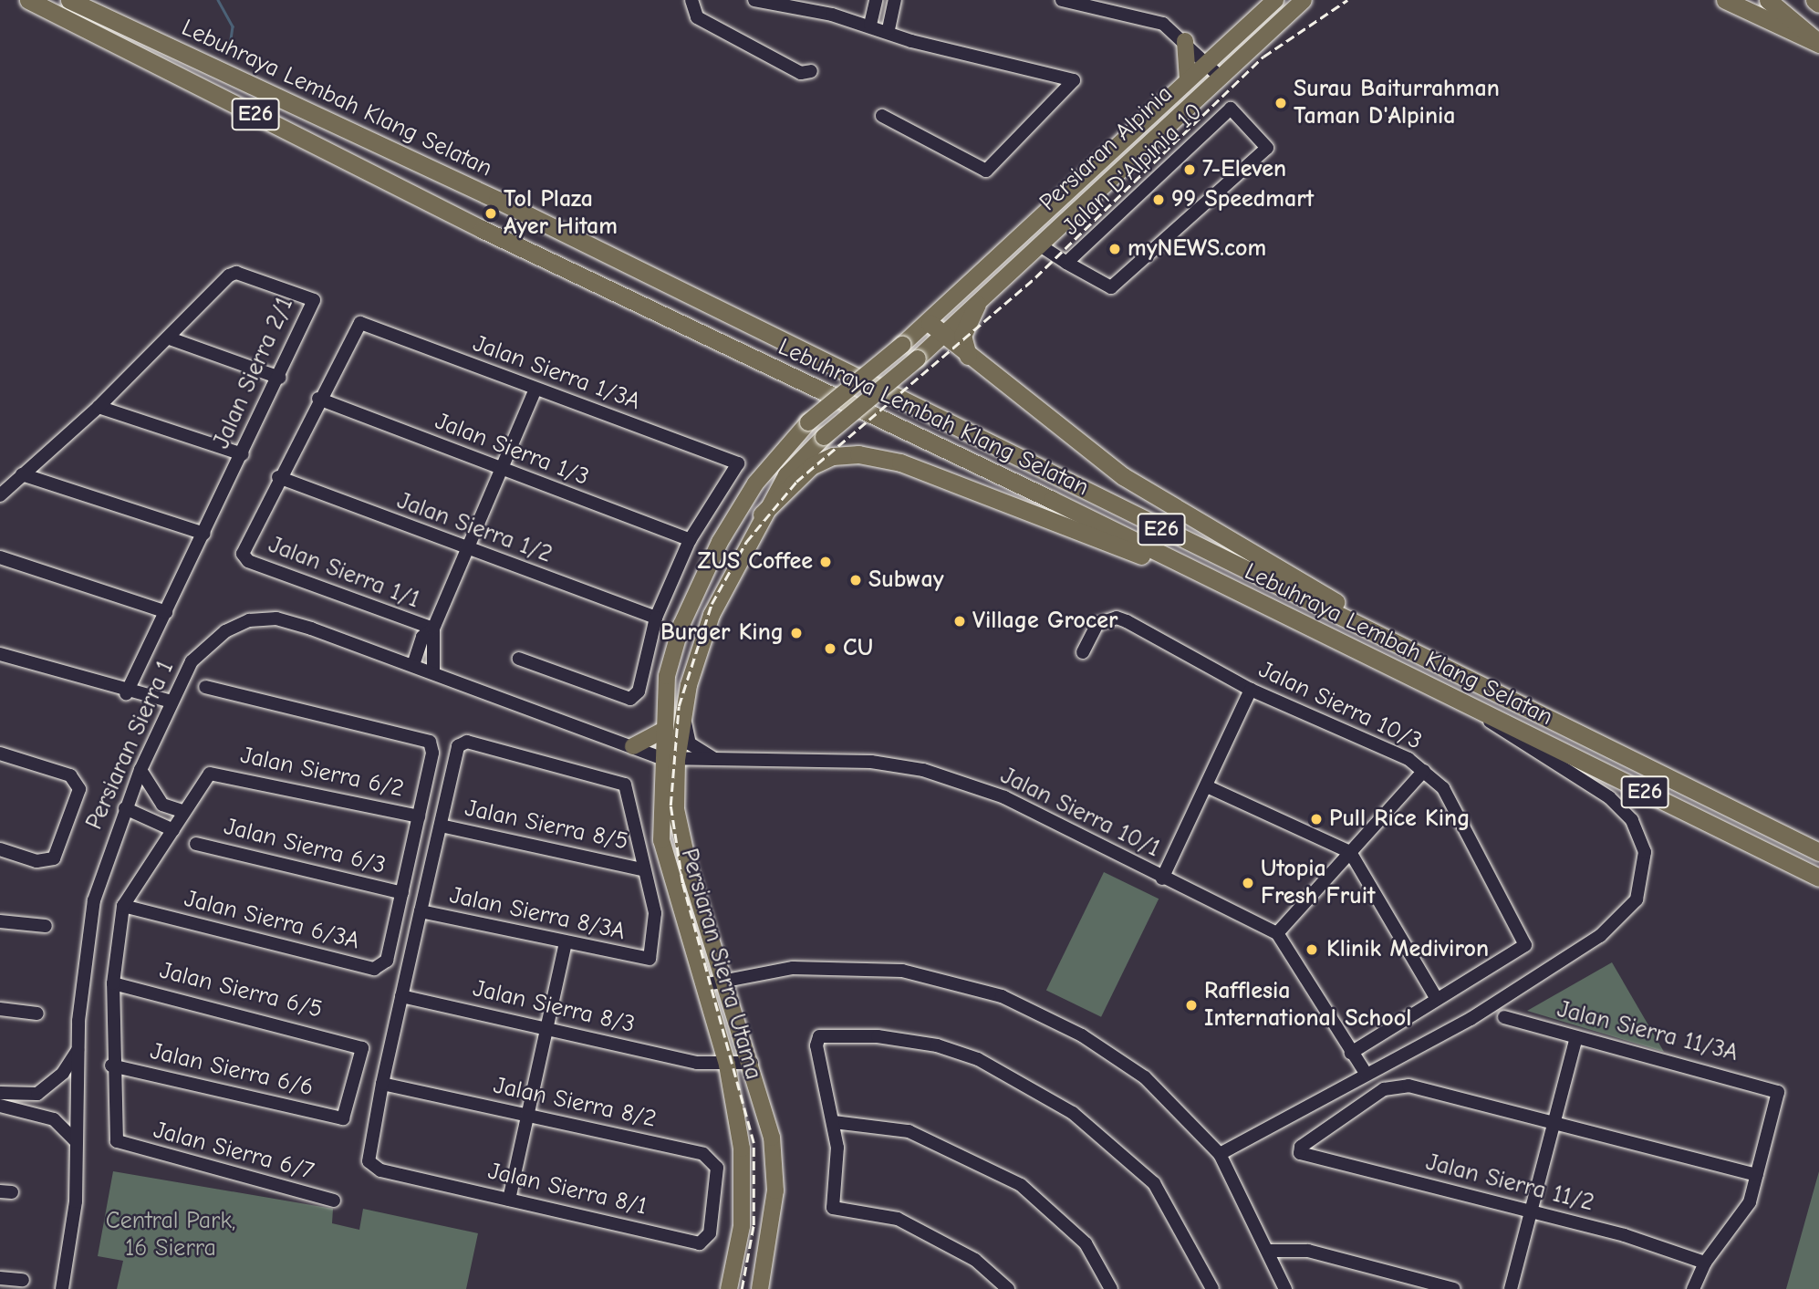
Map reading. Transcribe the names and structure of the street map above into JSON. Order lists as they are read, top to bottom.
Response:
{
  "streets": {
    "highway": ["Lebuhraya Lembah Klang Selatan", "E26"],
    "main road": ["Persiaran Alpinia", "Persiaran Sierra Utama"],
    "street": [
      "Jalan D'Alpinia 10",
      "Jalan Sierra 2/1",
      "Jalan Sierra 1/3A",
      "Jalan Sierra 1/3",
      "Jalan Sierra 1/2",
      "Jalan Sierra 1/1",
      "Jalan Sierra 10/3",
      "Persiaran Sierra 1",
      "Jalan Sierra 6/2",
      "Jalan Sierra 10/1",
      "Jalan Sierra 8/5",
      "Jalan Sierra 6/3",
      "Jalan Sierra 8/3A",
      "Jalan Sierra 6/3A",
      "Jalan Sierra 6/5",
      "Jalan Sierra 8/3",
      "Jalan Sierra 11/3A",
      "Jalan Sierra 6/6",
      "Jalan Sierra 8/2",
      "Jalan Sierra 6/7",
      "Jalan Sierra 11/2",
      "Jalan Sierra 8/1"
    ]
  },
  "crossings": [
    ["Persiaran Alpinia", "Persiaran Sierra Utama"],
    ["Jalan Sierra 1/3A", "Jalan Sierra 1/3"],
    ["Jalan Sierra 1/2", "Jalan Sierra 1/1"],
    ["Persiaran Sierra 1", "Jalan Sierra 10/1"],
    ["Persiaran Sierra 1", "Persiaran Sierra Utama"],
    ["Jalan Sierra 6/2", "Jalan Sierra 6/3A"],
    ["Jalan Sierra 10/1", "Persiaran Sierra Utama"],
    ["Jalan Sierra 8/5", "Jalan Sierra 8/3A"],
    ["Jalan Sierra 6/3", "Jalan Sierra 6/3A"],
    ["Persiaran Sierra Utama", "Jalan Sierra 8/3"],
    ["Jalan Sierra 6/5", "Jalan Sierra 6/6"],
    ["Jalan Sierra 6/6", "Jalan Sierra 6/7"],
    ["Jalan Sierra 8/2", "Jalan Sierra 8/1"]
  ],
  "parks": ["Central Park, 16 Sierra"],
  "places": [
    "Surau Baiturrahman Taman D'Alpinia",
    "7-Eleven",
    "99 Speedmart",
    "Tol Plaza Ayer Hitam",
    "myNEWS.com",
    "ZUS Coffee",
    "Subway",
    "Village Grocer",
    "Burger King",
    "CU",
    "Pull Rice King",
    "Utopia Fresh Fruit",
    "Klinik Mediviron",
    "Rafflesia International School"
  ]
}
